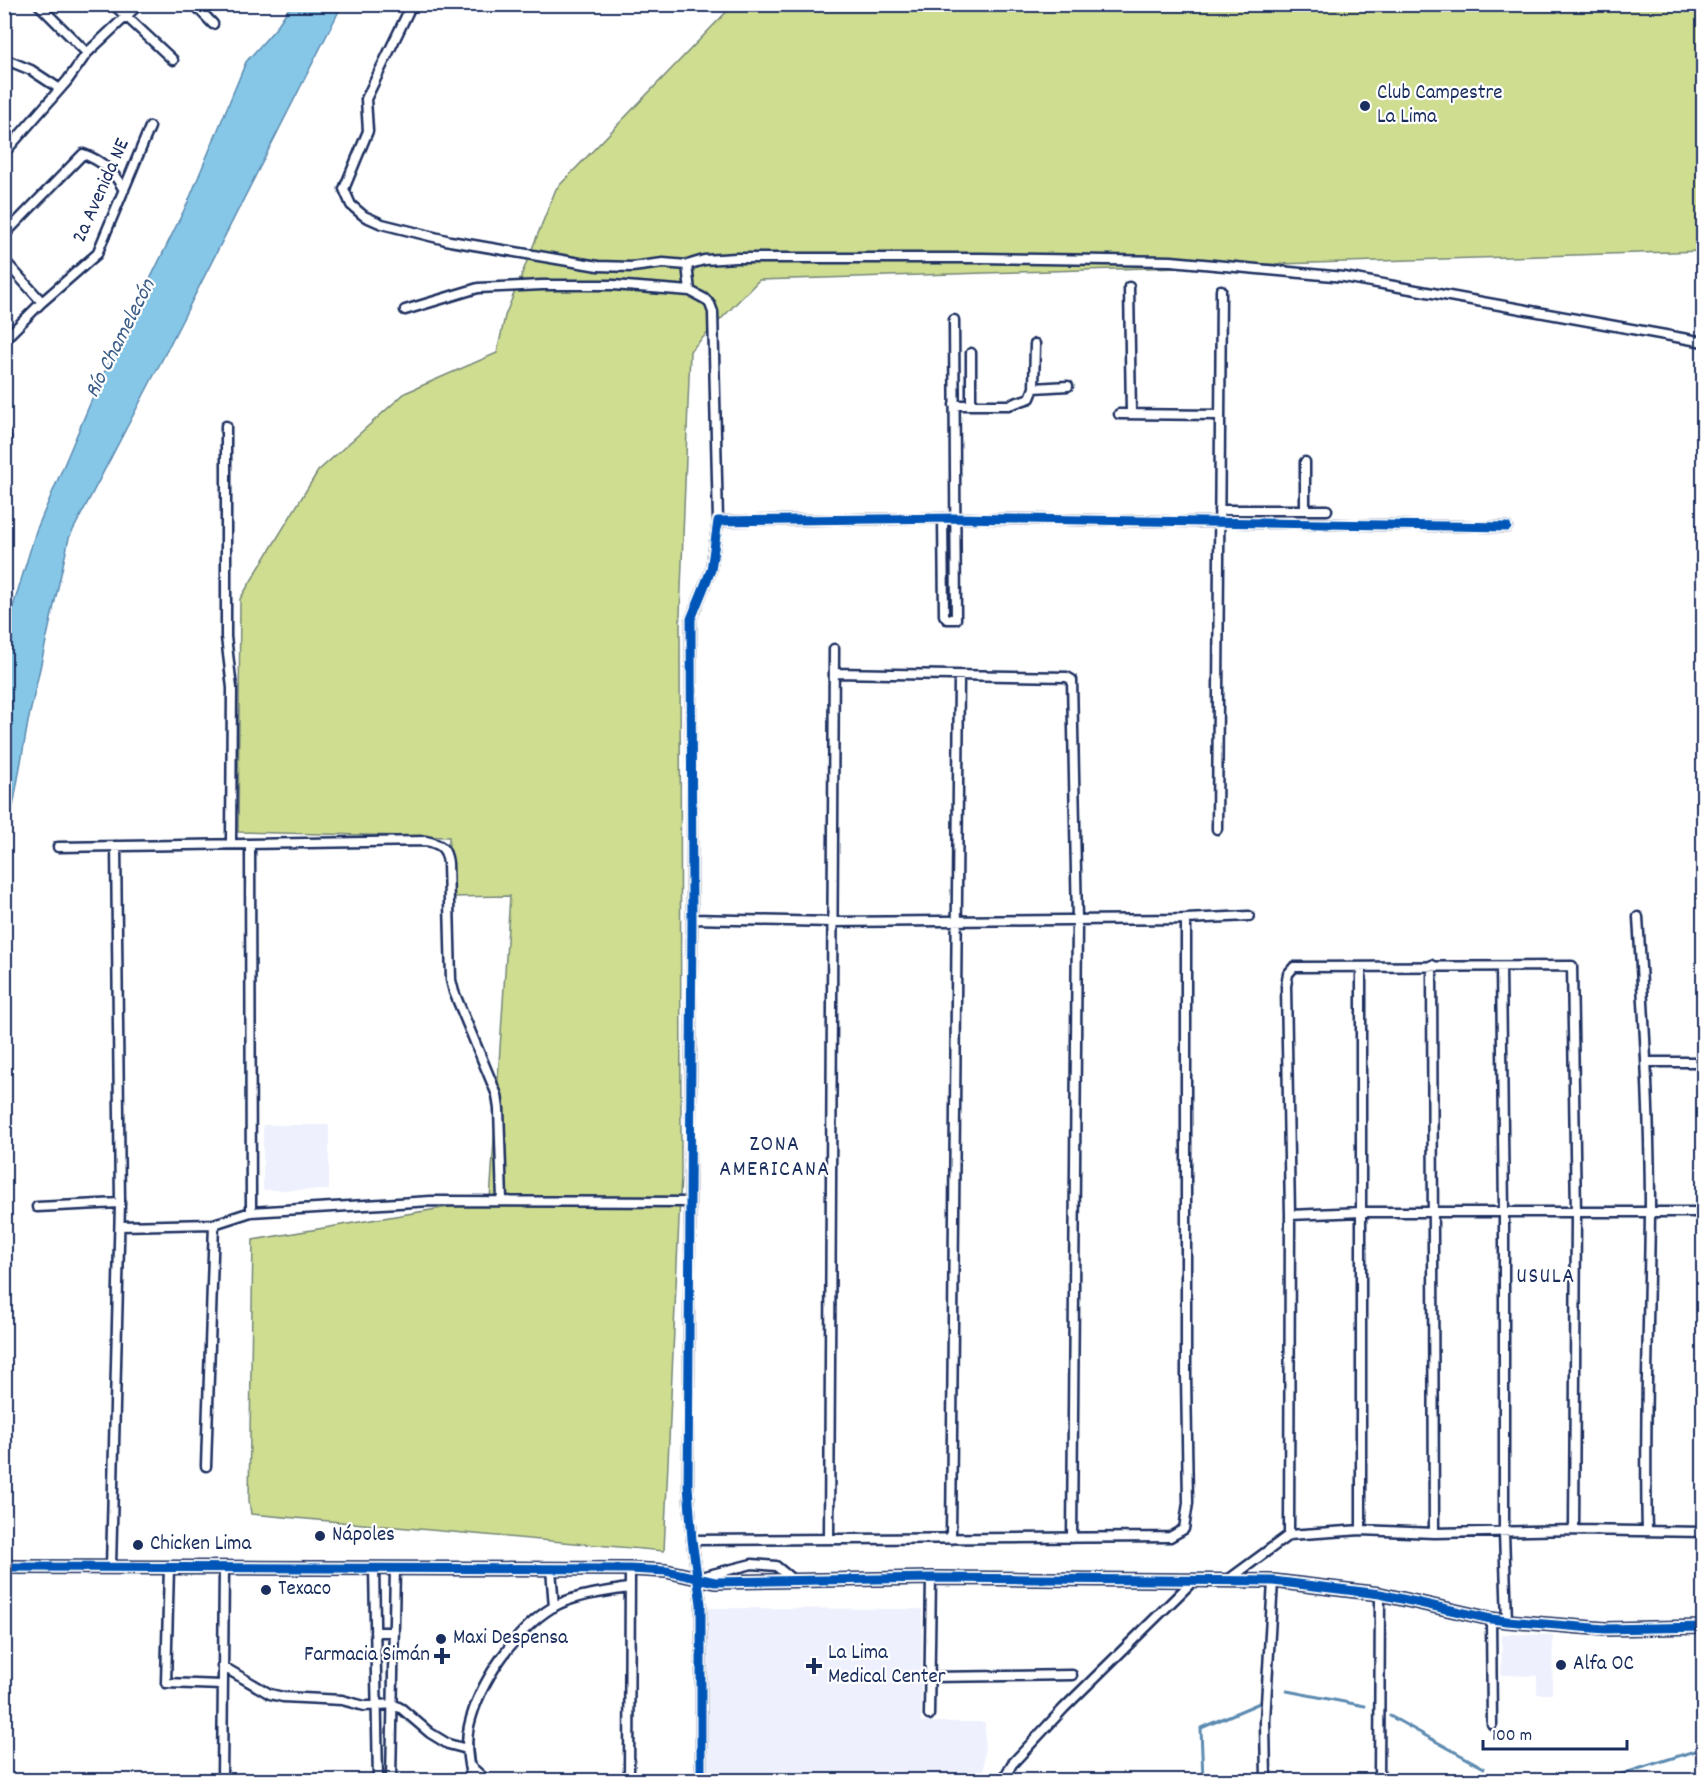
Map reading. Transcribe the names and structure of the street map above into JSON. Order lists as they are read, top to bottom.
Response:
{
  "streets": {
    "street": ["2a Avenida NE"]
  },
  "districts": ["ZONA AMERICANA", "USULA"],
  "water": ["Río Chamelecón"],
  "places": {
    "other": [
      "Club Campestre La Lima",
      "Nápoles",
      "Chicken Lima",
      "Texaco",
      "Maxi Despensa",
      "Alfa OC"
    ],
    "health": ["Farmacia Simán", "La Lima Medical Center"]
  },
  "scale_bar": "100 m"
}
